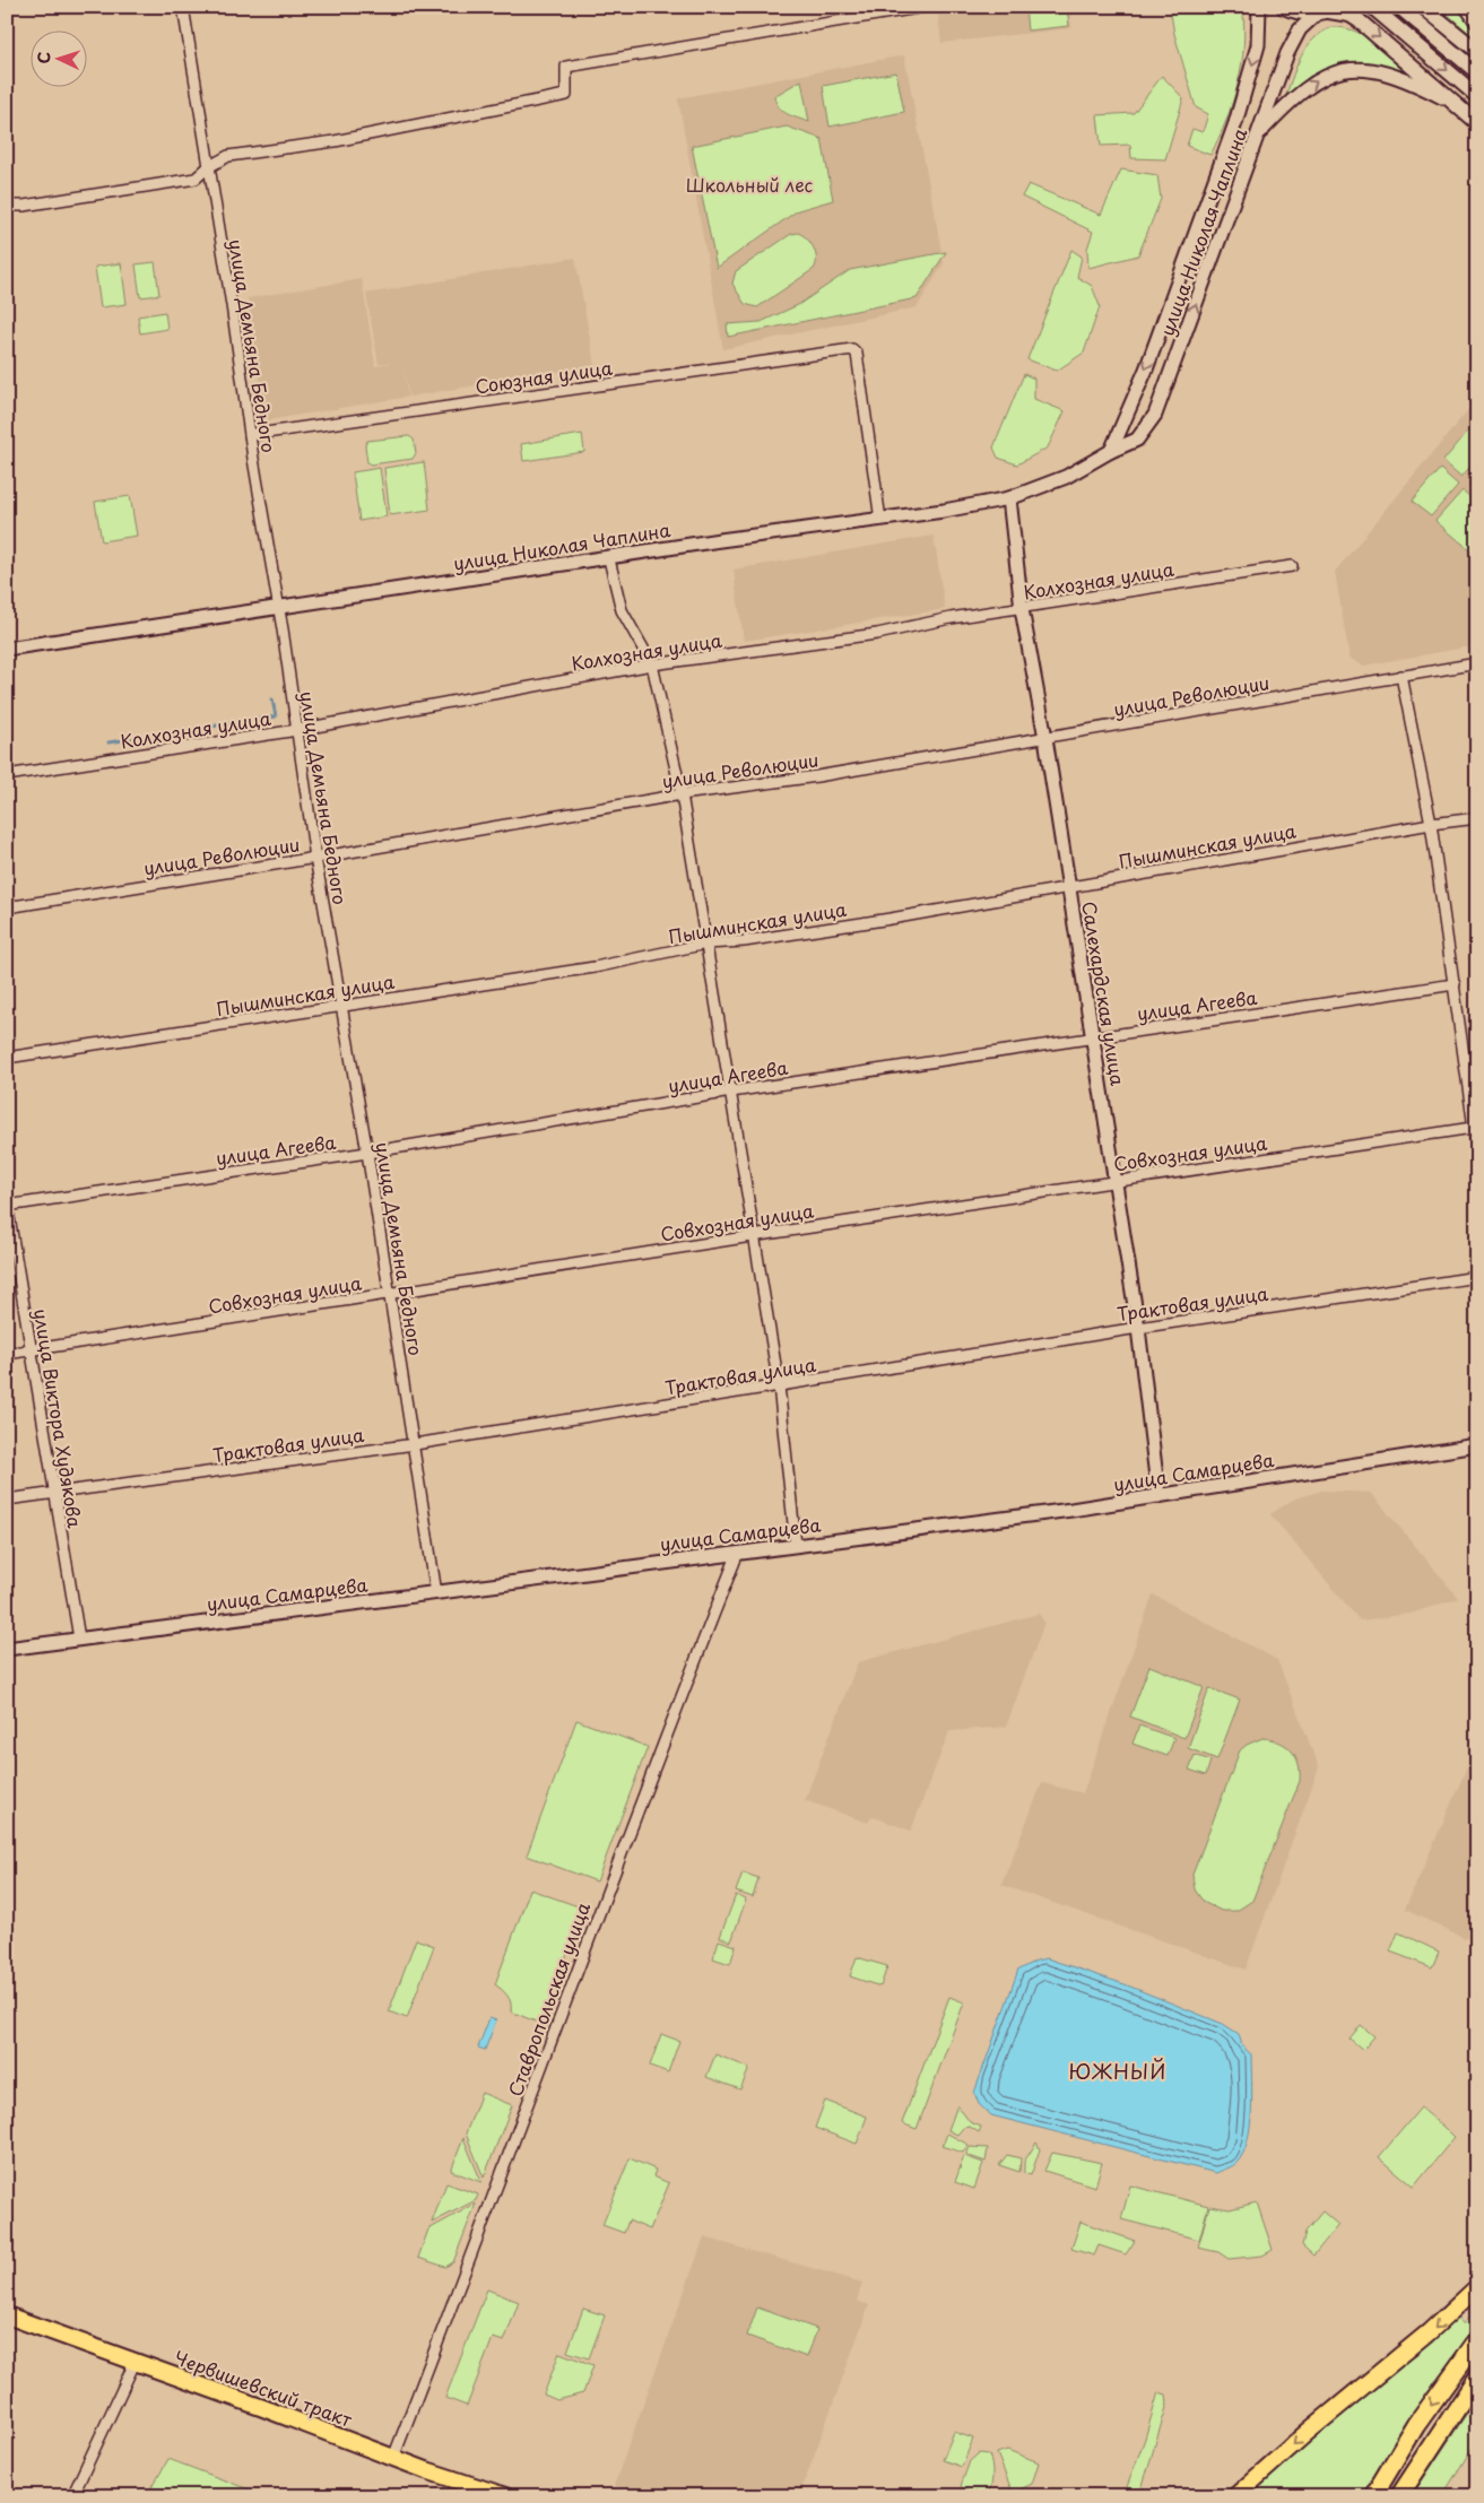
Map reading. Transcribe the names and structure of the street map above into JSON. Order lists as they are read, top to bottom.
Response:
{
  "streets": {
    "main road": ["Червишевский тракт"],
    "street": [
      "улица Николая Чаплина",
      "улица Демьяна Бедного",
      "Союзная улица",
      "Колхозная улица",
      "улица Революции",
      "Пышминская улица",
      "Салехардская улица",
      "улица Агеева",
      "Совхозная улица",
      "Трактовая улица",
      "улица Виктора Худякова",
      "улица Самарцева",
      "Ставропольская улица"
    ]
  },
  "crossings": [
    ["улица Николая Чаплина", "улица Демьяна Бедного"],
    ["улица Николая Чаплина", "Союзная улица"],
    ["улица Николая Чаплина", "Салехардская улица"],
    ["улица Демьяна Бедного", "Союзная улица"],
    ["улица Демьяна Бедного", "Колхозная улица"],
    ["улица Демьяна Бедного", "улица Революции"],
    ["улица Демьяна Бедного", "Пышминская улица"],
    ["улица Демьяна Бедного", "улица Агеева"],
    ["улица Демьяна Бедного", "Совхозная улица"],
    ["улица Демьяна Бедного", "Трактовая улица"],
    ["улица Демьяна Бедного", "улица Самарцева"],
    ["Колхозная улица", "Салехардская улица"],
    ["улица Революции", "Салехардская улица"],
    ["Пышминская улица", "Салехардская улица"],
    ["Салехардская улица", "улица Агеева"],
    ["Салехардская улица", "Совхозная улица"],
    ["Салехардская улица", "Трактовая улица"],
    ["Салехардская улица", "улица Самарцева"],
    ["улица Агеева", "улица Виктора Худякова"],
    ["Совхозная улица", "улица Виктора Худякова"],
    ["Трактовая улица", "улица Виктора Худякова"],
    ["улица Виктора Худякова", "улица Самарцева"],
    ["улица Самарцева", "Ставропольская улица"],
    ["Ставропольская улица", "Червишевский тракт"]
  ],
  "districts": ["ЮЖНЫЙ"],
  "parks": ["Школьный лес"],
  "north": "left"
}
